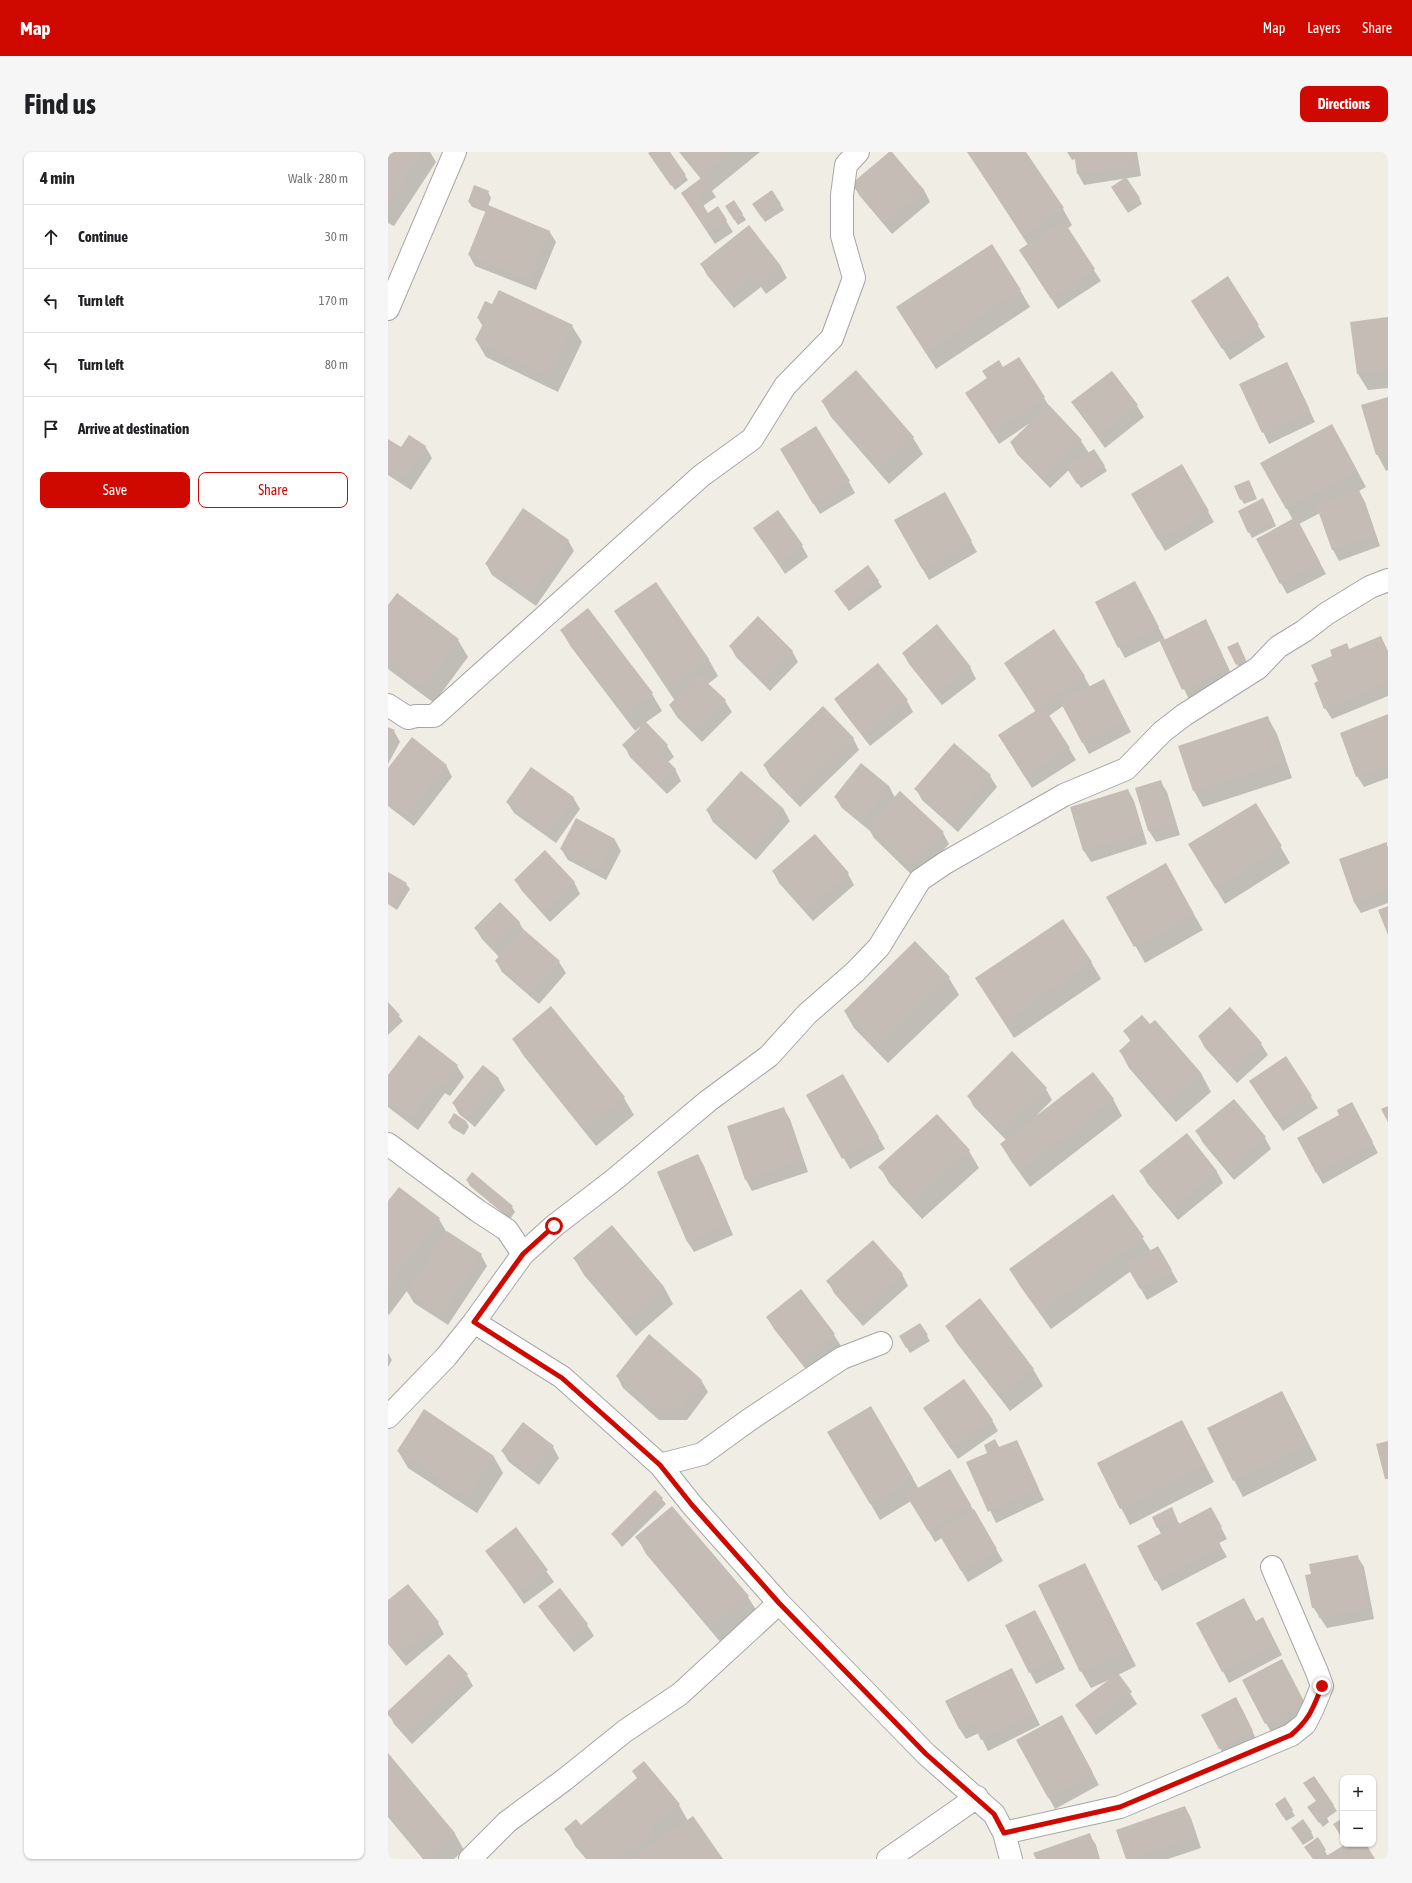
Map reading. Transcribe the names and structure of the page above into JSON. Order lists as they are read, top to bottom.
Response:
{
  "page": {
    "header": "Map",
    "nav": ["Map", "Layers", "Share"],
    "buttons": [
      "Directions",
      ["Save", "Share"]
    ],
    "title": "Find us",
    "heading": ["4 min", "Walk · 280 m"],
    "list": [
      ["Continue", "30 m"],
      ["Turn left", "170 m"],
      ["Turn left", "80 m"],
      "Arrive at destination"
    ],
    "map_buttons": ["+", "−"]
  }
}
